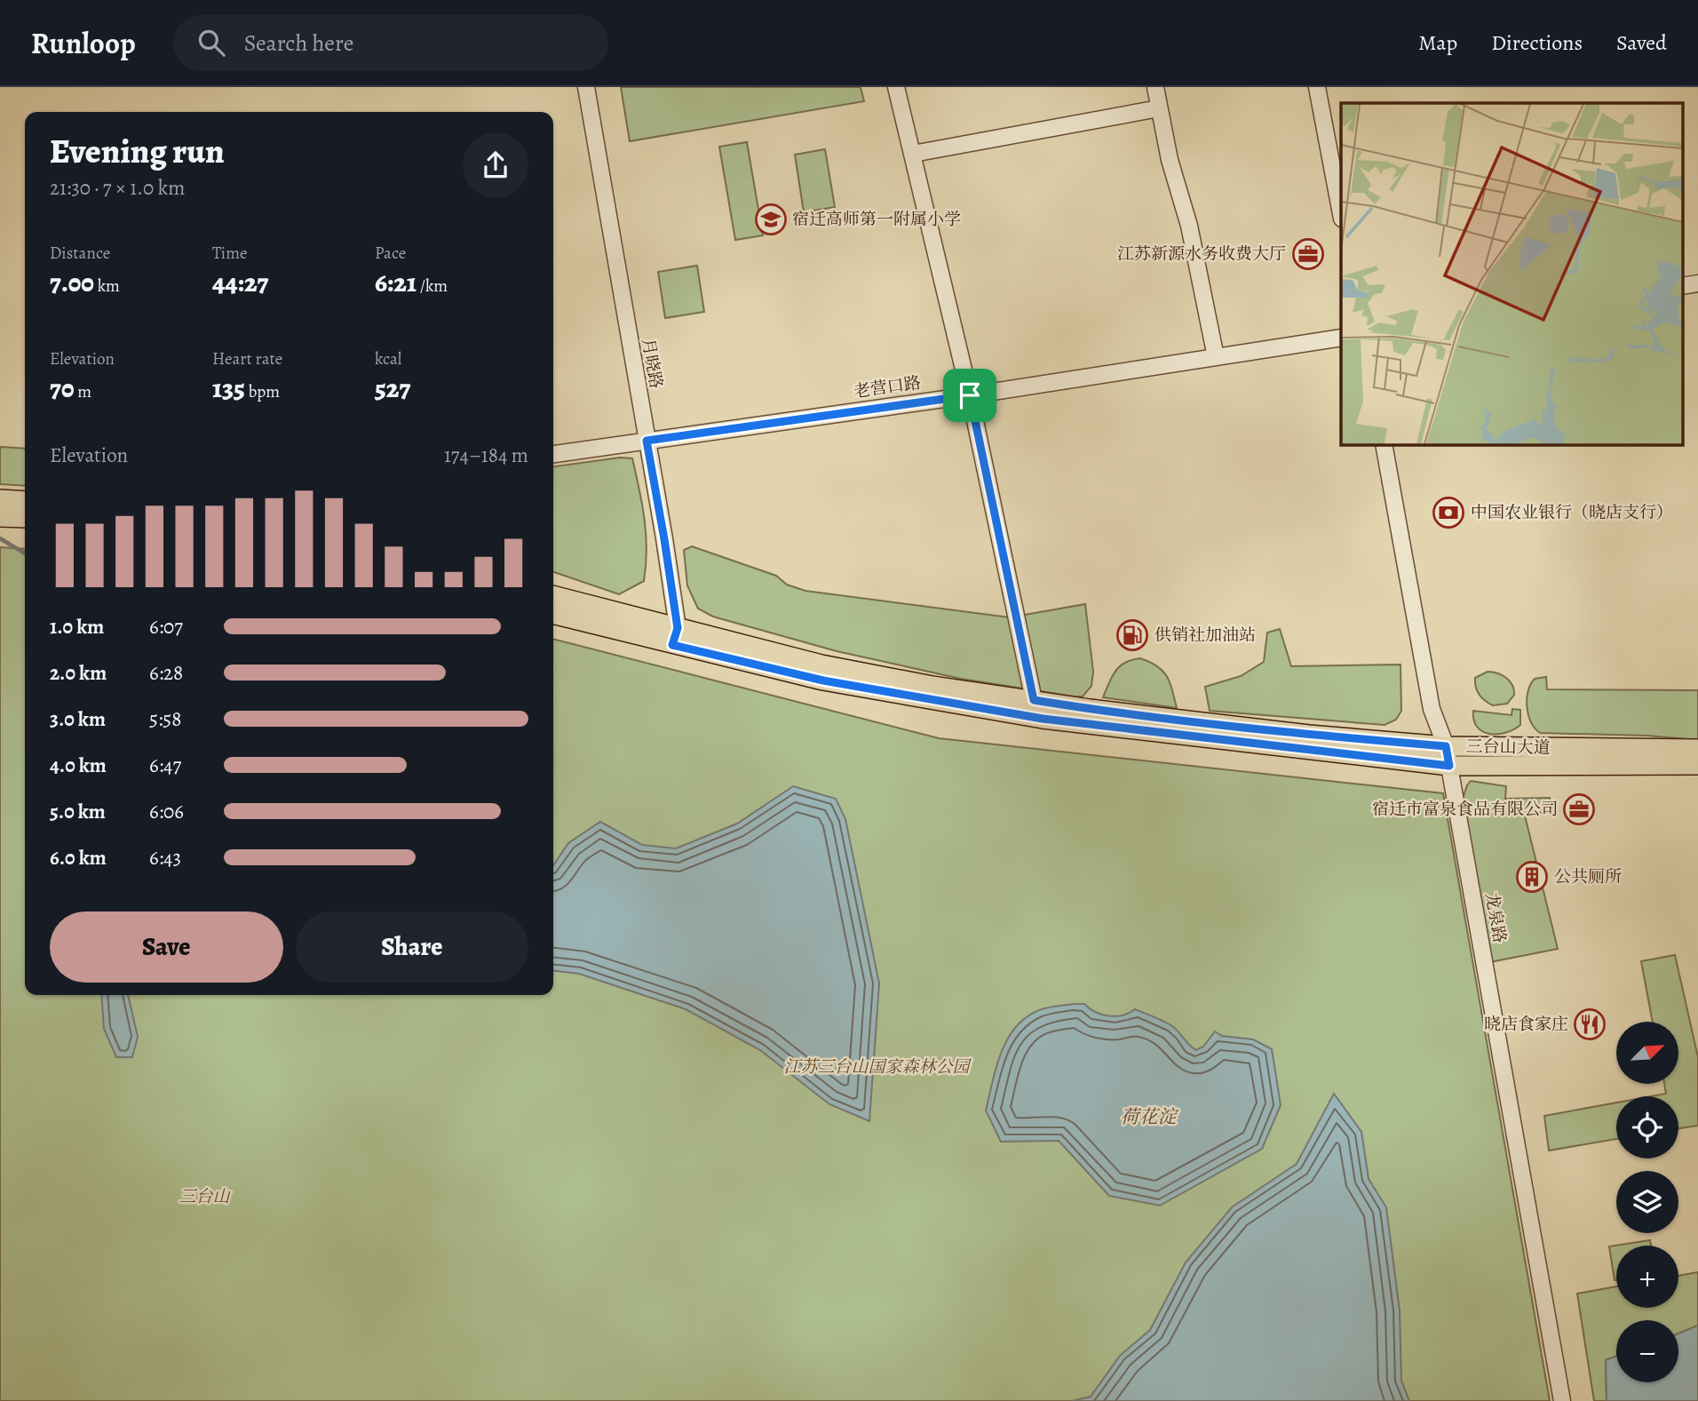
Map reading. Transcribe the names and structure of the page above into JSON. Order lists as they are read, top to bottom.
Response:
{
  "streets": {
    "main road": ["三台山大道"],
    "street": ["月晓路", "老营口路", "龙泉路"]
  },
  "crossings": [
    ["月晓路", "老营口路"],
    ["月晓路", "三台山大道"],
    ["三台山大道", "龙泉路"]
  ],
  "water": ["荷花淀"],
  "parks": ["江苏三台山国家森林公园", "三台山"],
  "places": {
    "school or university": ["宿迁高师第一附属小学"],
    "office": ["江苏新源水务收费大厅", "宿迁市富泉食品有限公司"],
    "bank": ["中国农业银行（晓店支行）"],
    "fuel station": ["供销社加油站"],
    "building": ["公共厕所"],
    "restaurant": ["晓店食家庄"]
  },
  "north": "top right",
  "page": {
    "header": "Runloop",
    "search": "Search here",
    "nav": ["Map", "Directions", "Saved"],
    "heading": ["Evening run", "21:30 · 7 × 1.0 km"],
    "stats": [
      ["Distance", "7.00 km"],
      ["Time", "44:27"],
      ["Pace", "6:21 /km"],
      ["Elevation", "70 m"],
      ["Heart rate", "135 bpm"],
      ["kcal", "527"]
    ],
    "chart": ["Elevation", "174–184 m"],
    "list": [
      {
        "name": "1.0 km",
        "note": "6:07"
      },
      {
        "name": "2.0 km",
        "note": "6:28"
      },
      {
        "name": "3.0 km",
        "note": "5:58"
      },
      {
        "name": "4.0 km",
        "note": "6:47"
      },
      {
        "name": "5.0 km",
        "note": "6:06"
      },
      {
        "name": "6.0 km",
        "note": "6:43"
      }
    ],
    "buttons": ["Save", "Share"],
    "map_buttons": ["+", "−"]
  }
}
